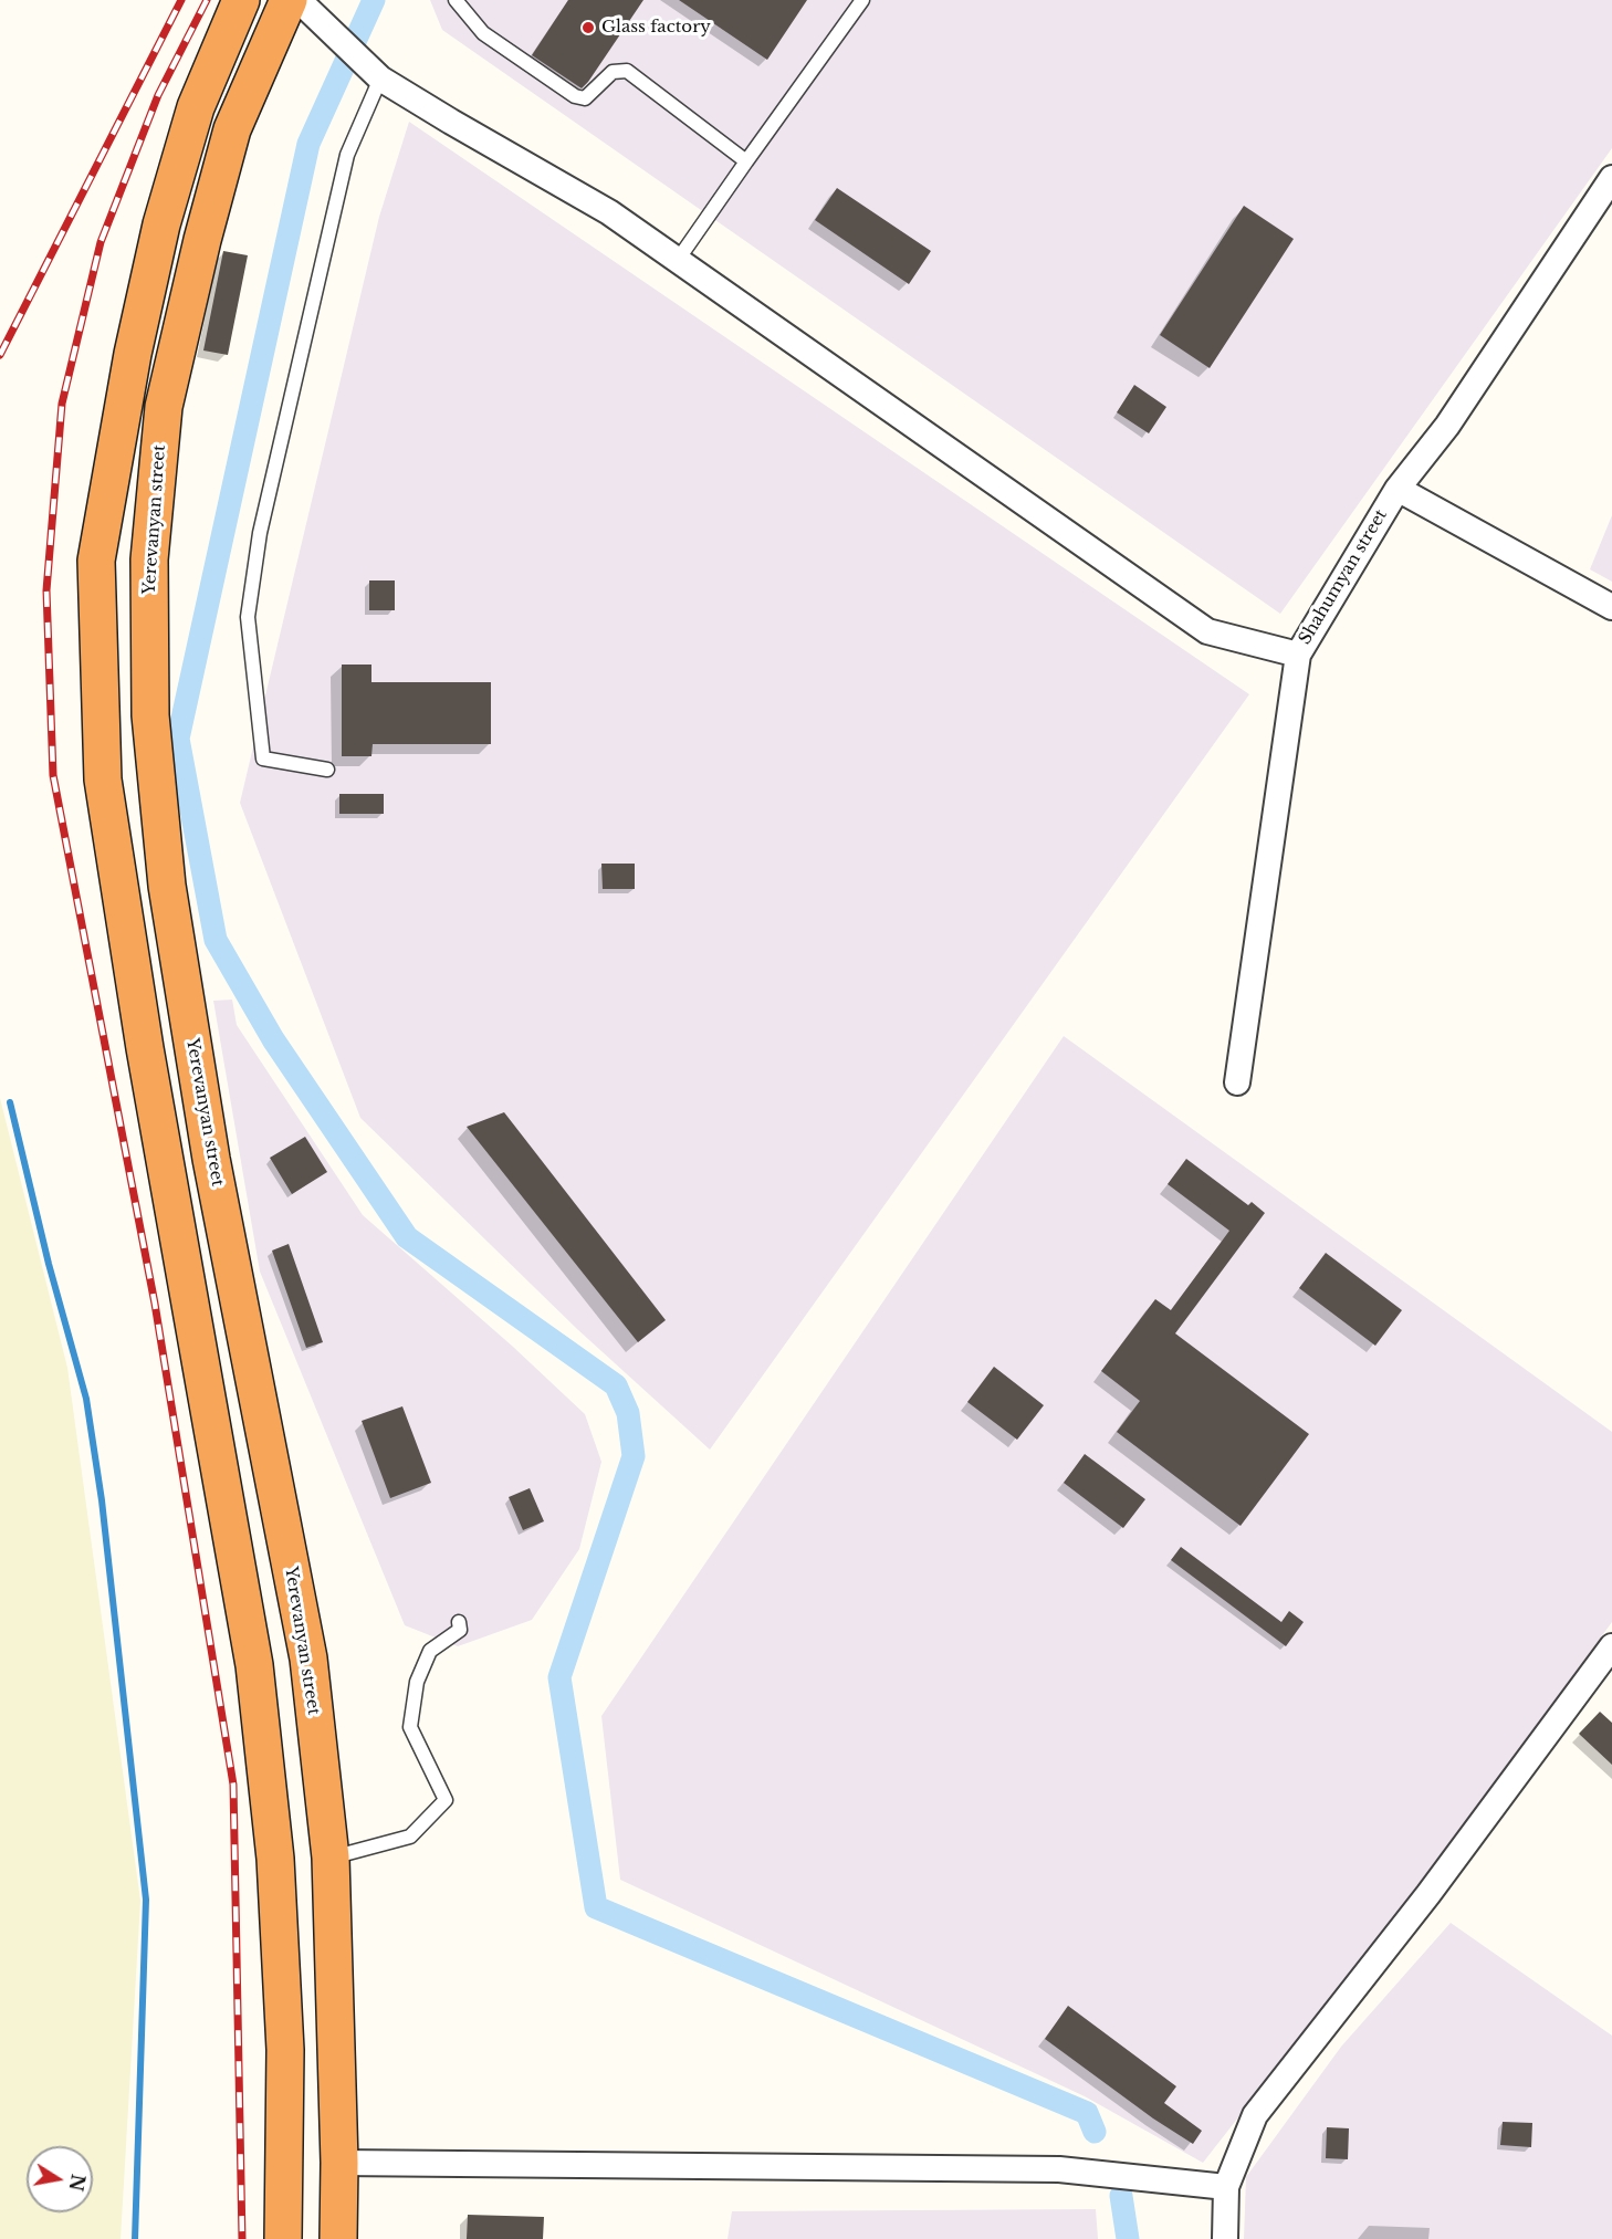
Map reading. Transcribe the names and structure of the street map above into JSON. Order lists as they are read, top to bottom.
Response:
{
  "streets": {
    "highway": ["Yerevanyan street"],
    "street": ["Shahumyan street"]
  },
  "places": ["Glass factory"],
  "north": "right"
}
